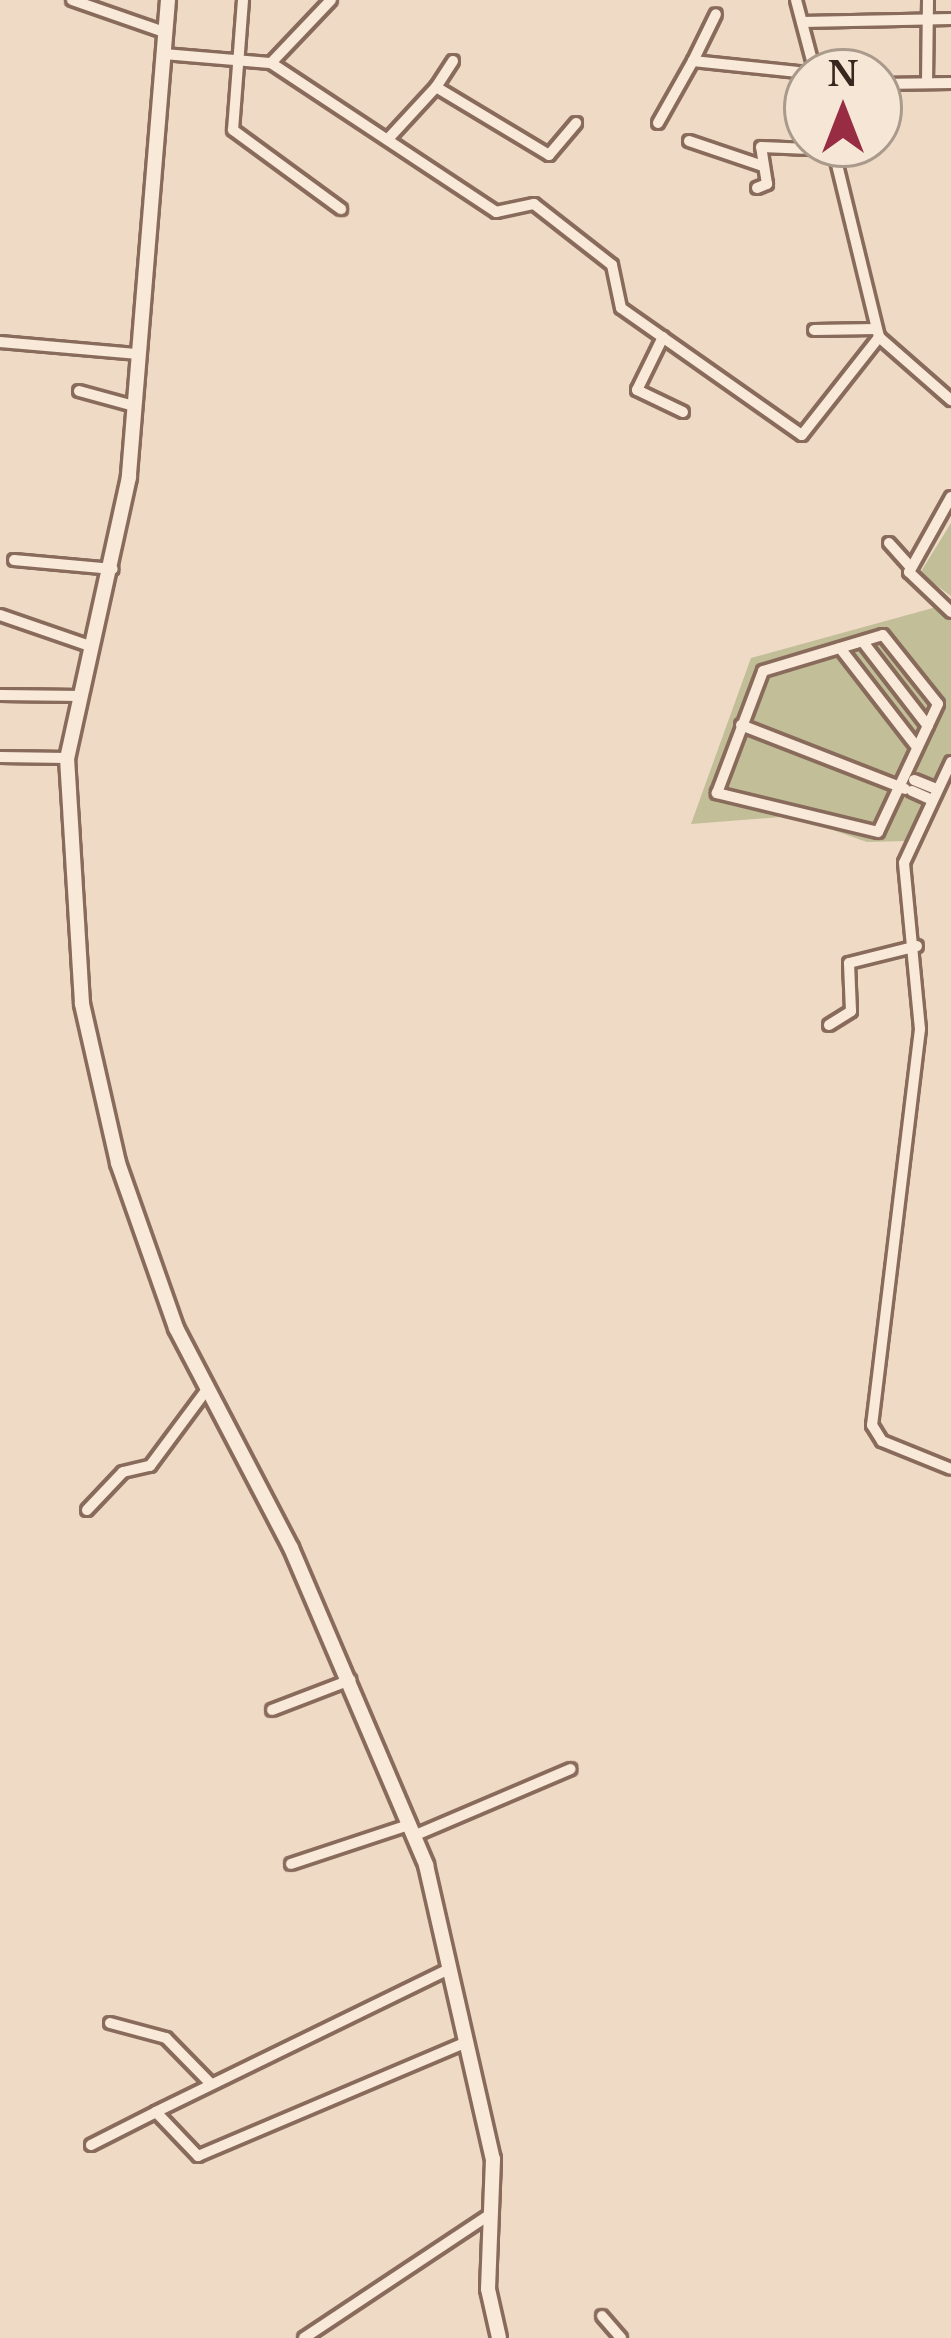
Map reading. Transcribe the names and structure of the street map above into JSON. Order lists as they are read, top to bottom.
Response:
{
  "north": "top"
}
